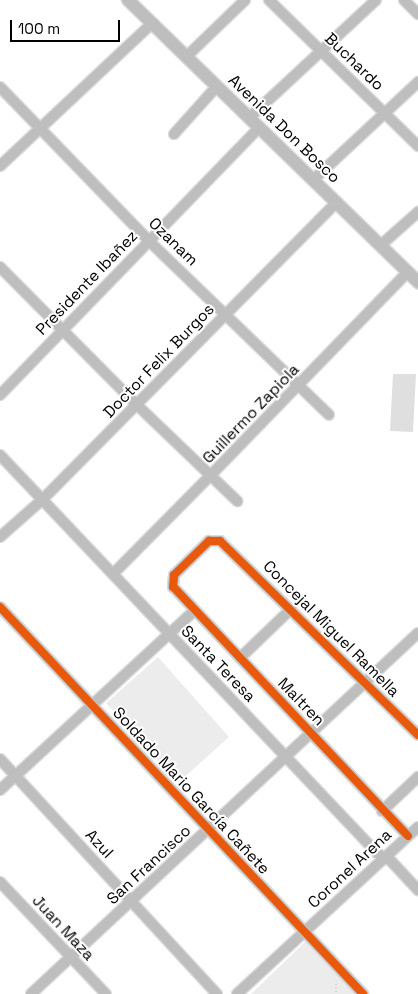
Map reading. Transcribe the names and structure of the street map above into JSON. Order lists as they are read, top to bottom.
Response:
{
  "streets": {
    "main road": ["Avenida Don Bosco"],
    "street": [
      "Buchardo",
      "Ozanam",
      "Presidente Ibañez",
      "Doctor Felix Burgos",
      "Guillermo Zapiola",
      "Concejal Miguel Ramella",
      "Santa Teresa",
      "Maltren",
      "Soldado Mario García Cañete",
      "Azul",
      "San Francisco",
      "Coronel Arena",
      "Juan Maza"
    ]
  },
  "crossings": [
    ["Avenida Don Bosco", "Presidente Ibañez"],
    ["Avenida Don Bosco", "Doctor Felix Burgos"],
    ["Avenida Don Bosco", "Guillermo Zapiola"],
    ["Ozanam", "Presidente Ibañez"],
    ["Ozanam", "Doctor Felix Burgos"],
    ["Ozanam", "Guillermo Zapiola"],
    ["Doctor Felix Burgos", "Santa Teresa"],
    ["Guillermo Zapiola", "Santa Teresa"],
    ["Concejal Miguel Ramella", "Maltren"],
    ["Concejal Miguel Ramella", "San Francisco"],
    ["Santa Teresa", "San Francisco"],
    ["Santa Teresa", "Coronel Arena"],
    ["Maltren", "San Francisco"],
    ["Maltren", "Coronel Arena"],
    ["Soldado Mario García Cañete", "San Francisco"],
    ["Soldado Mario García Cañete", "Coronel Arena"],
    ["Azul", "San Francisco"],
    ["San Francisco", "Juan Maza"]
  ],
  "scale_bar": "100 m"
}
